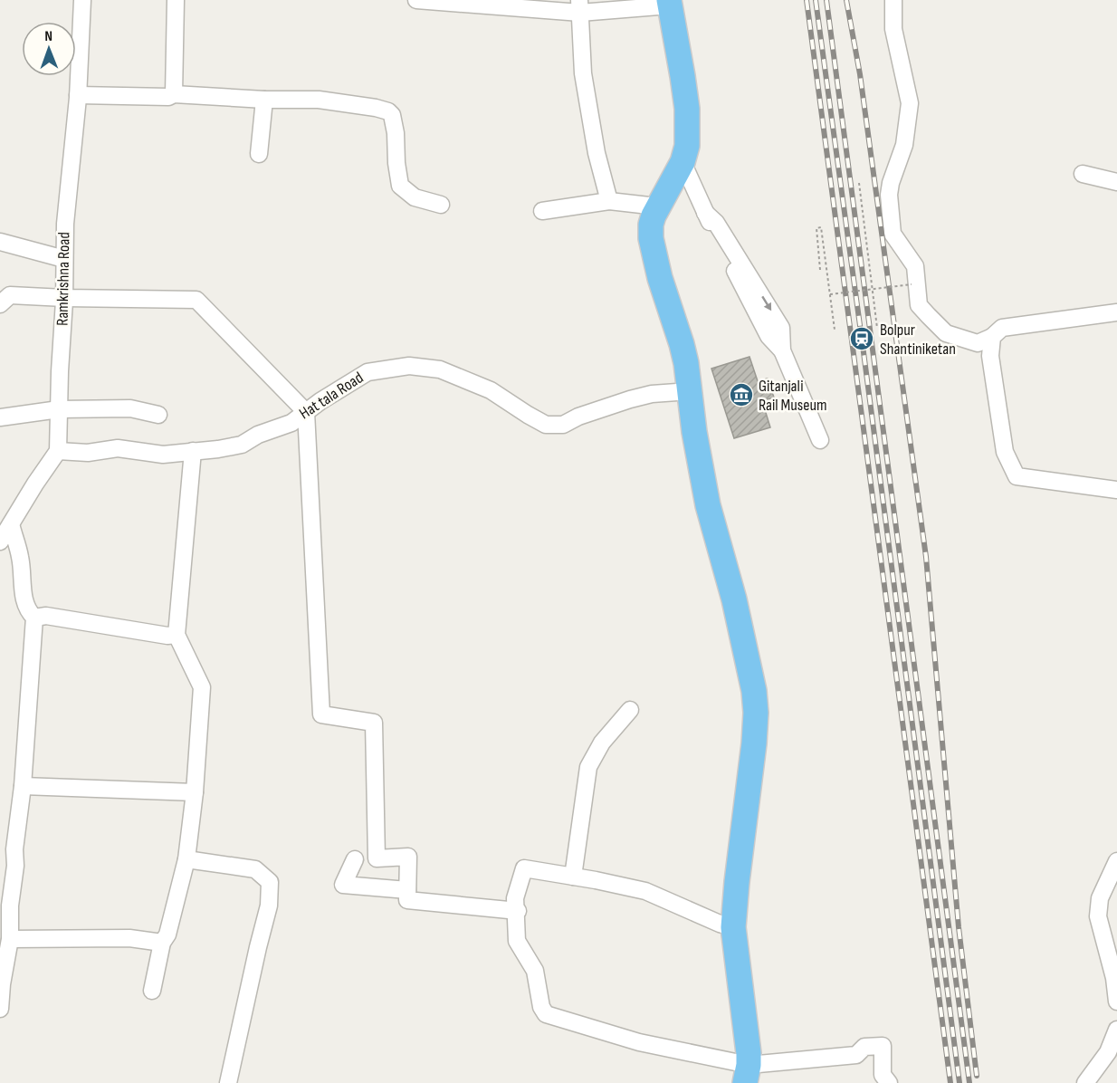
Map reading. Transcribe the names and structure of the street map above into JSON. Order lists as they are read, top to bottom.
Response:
{
  "streets": {
    "street": ["Ramkrishna Road", "Hat tala Road"]
  },
  "crossings": [
    ["Ramkrishna Road", "Hat tala Road"]
  ],
  "places": {
    "station": ["Bolpur Shantiniketan"],
    "museum": ["Gitanjali Rail Museum"]
  },
  "north": "top"
}
